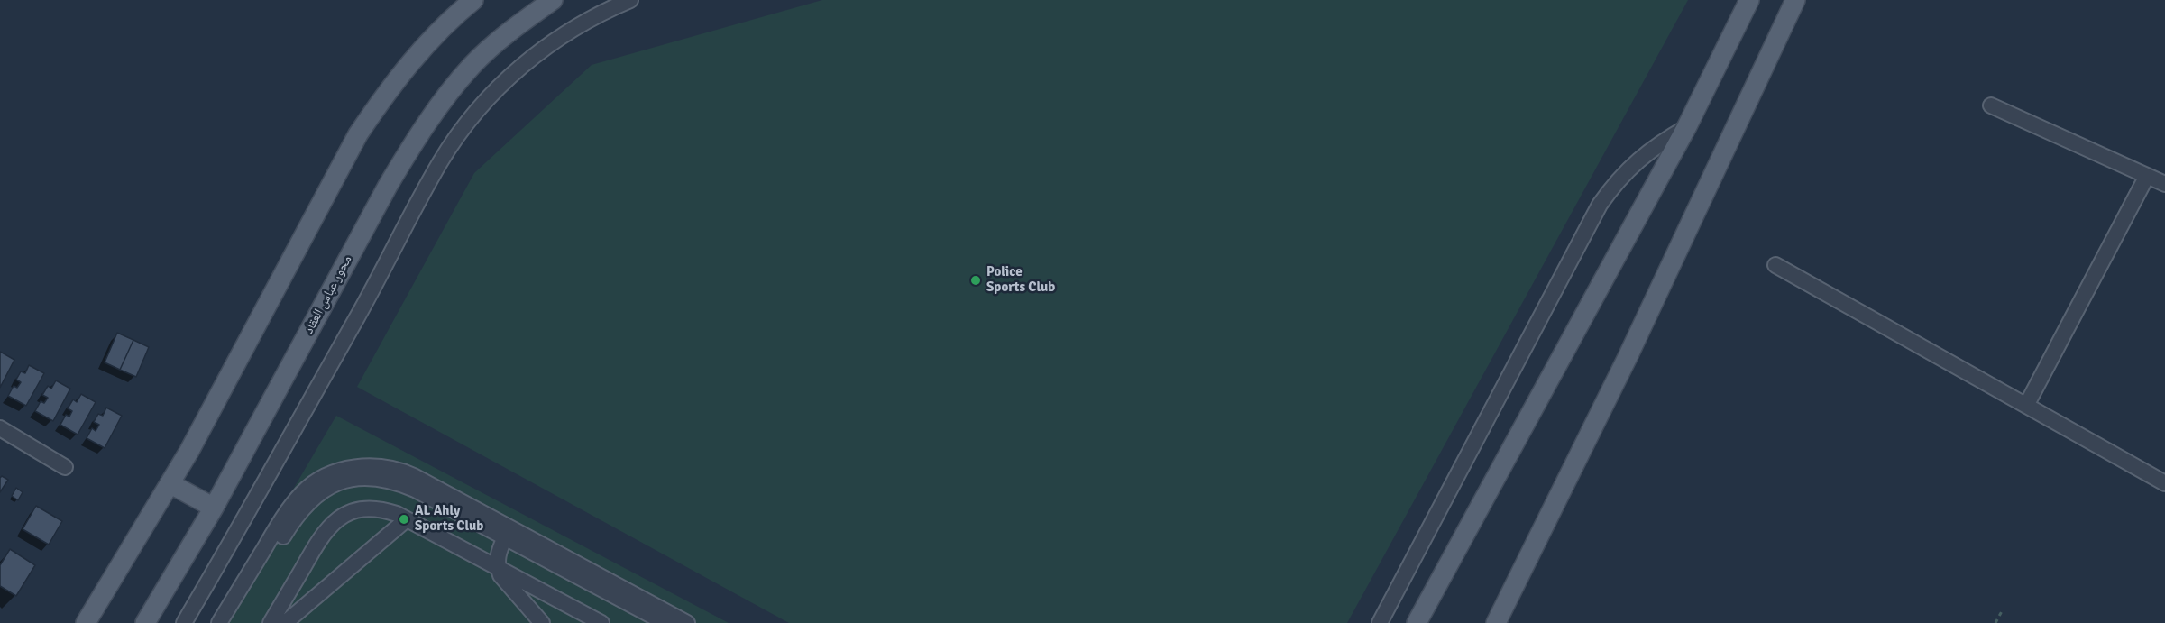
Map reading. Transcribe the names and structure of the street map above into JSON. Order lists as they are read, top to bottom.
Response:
{
  "streets": {
    "main road": ["محور عباس العقاد"]
  },
  "places": ["Police Sports Club", "AL Ahly Sports Club"]
}
